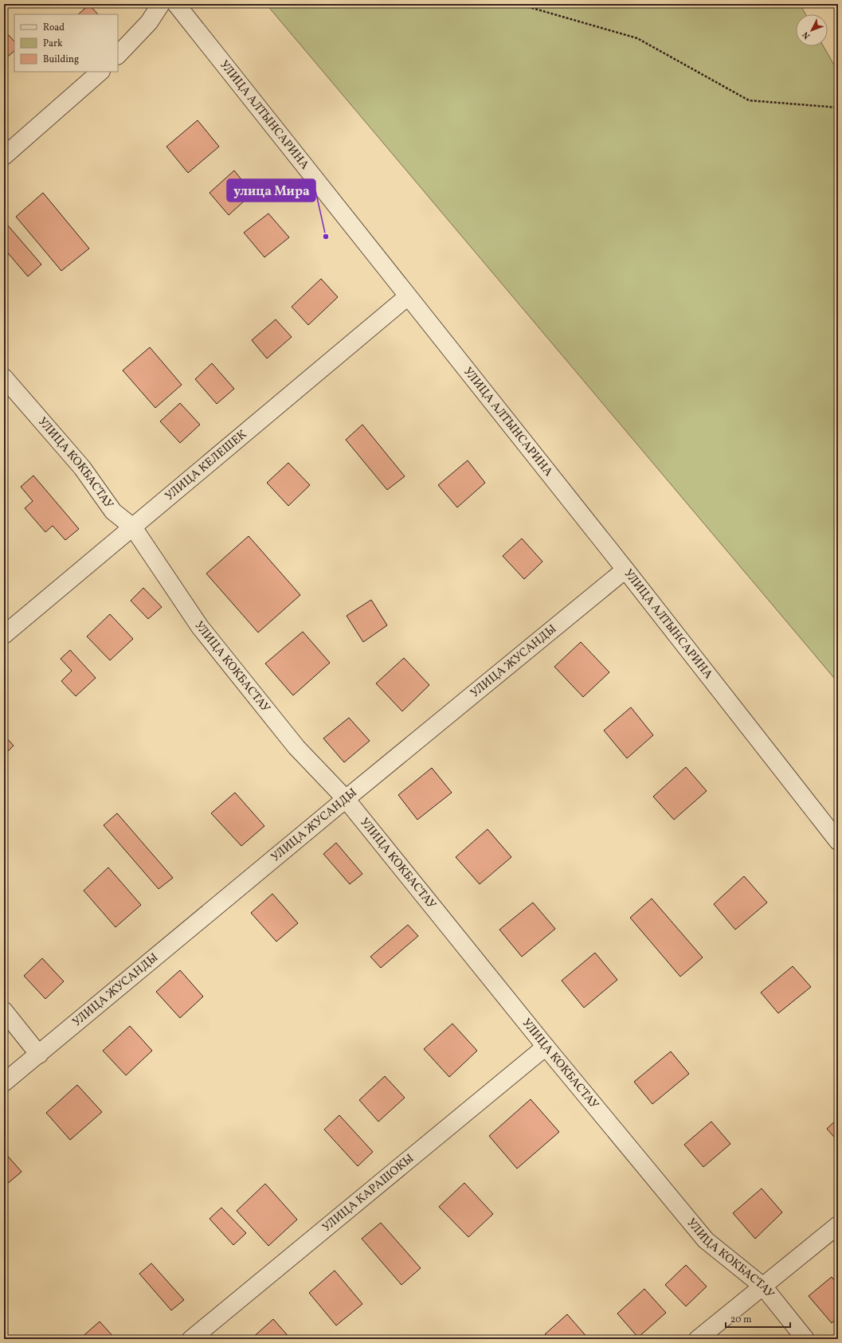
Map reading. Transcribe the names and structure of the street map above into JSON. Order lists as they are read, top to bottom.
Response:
{
  "streets": {
    "street": [
      "УЛИЦА АЛТЫНСАРИНА",
      "УЛИЦА КОКБАСТАУ",
      "УЛИЦА КЕЛЕШЕК",
      "УЛИЦА ЖУСАНДЫ",
      "УЛИЦА КАРАШОКЫ"
    ]
  },
  "crossings": [
    ["УЛИЦА АЛТЫНСАРИНА", "УЛИЦА КЕЛЕШЕК"],
    ["УЛИЦА АЛТЫНСАРИНА", "УЛИЦА ЖУСАНДЫ"],
    ["УЛИЦА КОКБАСТАУ", "УЛИЦА КЕЛЕШЕК"],
    ["УЛИЦА КОКБАСТАУ", "УЛИЦА ЖУСАНДЫ"],
    ["УЛИЦА КОКБАСТАУ", "УЛИЦА КАРАШОКЫ"]
  ],
  "places": ["улица Мира"],
  "legend": ["Road", "Park", "Building"],
  "scale_bar": "20 m",
  "north": "bottom left"
}
